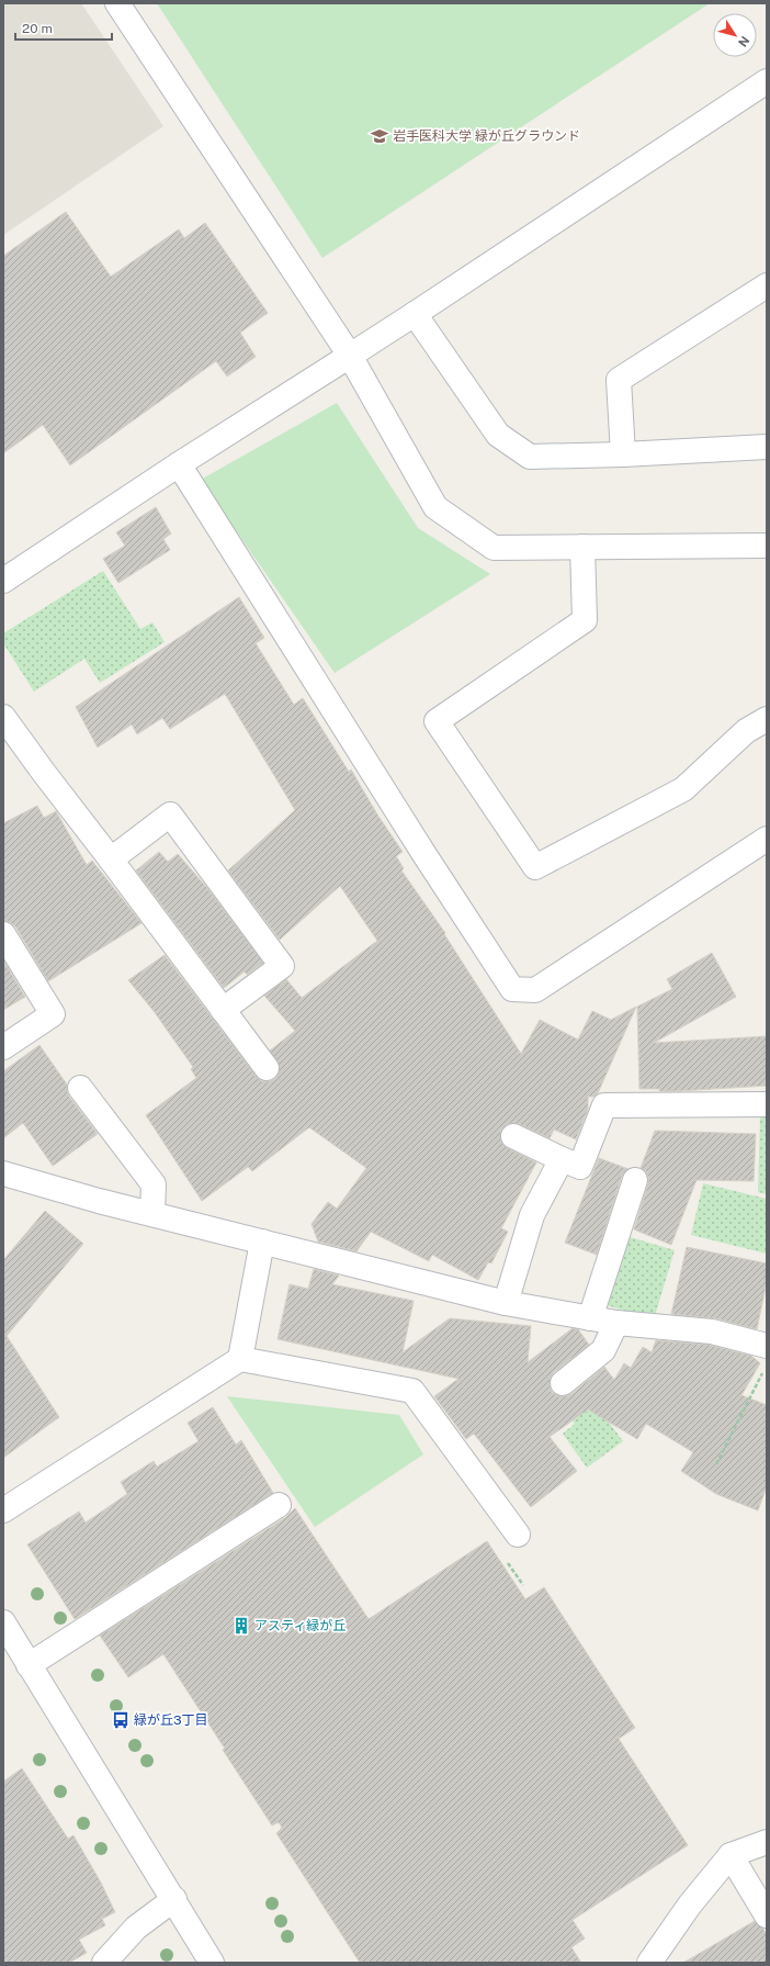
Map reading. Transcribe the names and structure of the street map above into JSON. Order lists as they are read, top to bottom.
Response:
{
  "places": {
    "school or university": ["岩手医科大学 緑が丘グラウンド"],
    "building": ["アスティ緑が丘"],
    "bus stop": ["緑が丘3丁目"]
  },
  "scale_bar": "20 m",
  "north": "bottom right"
}
